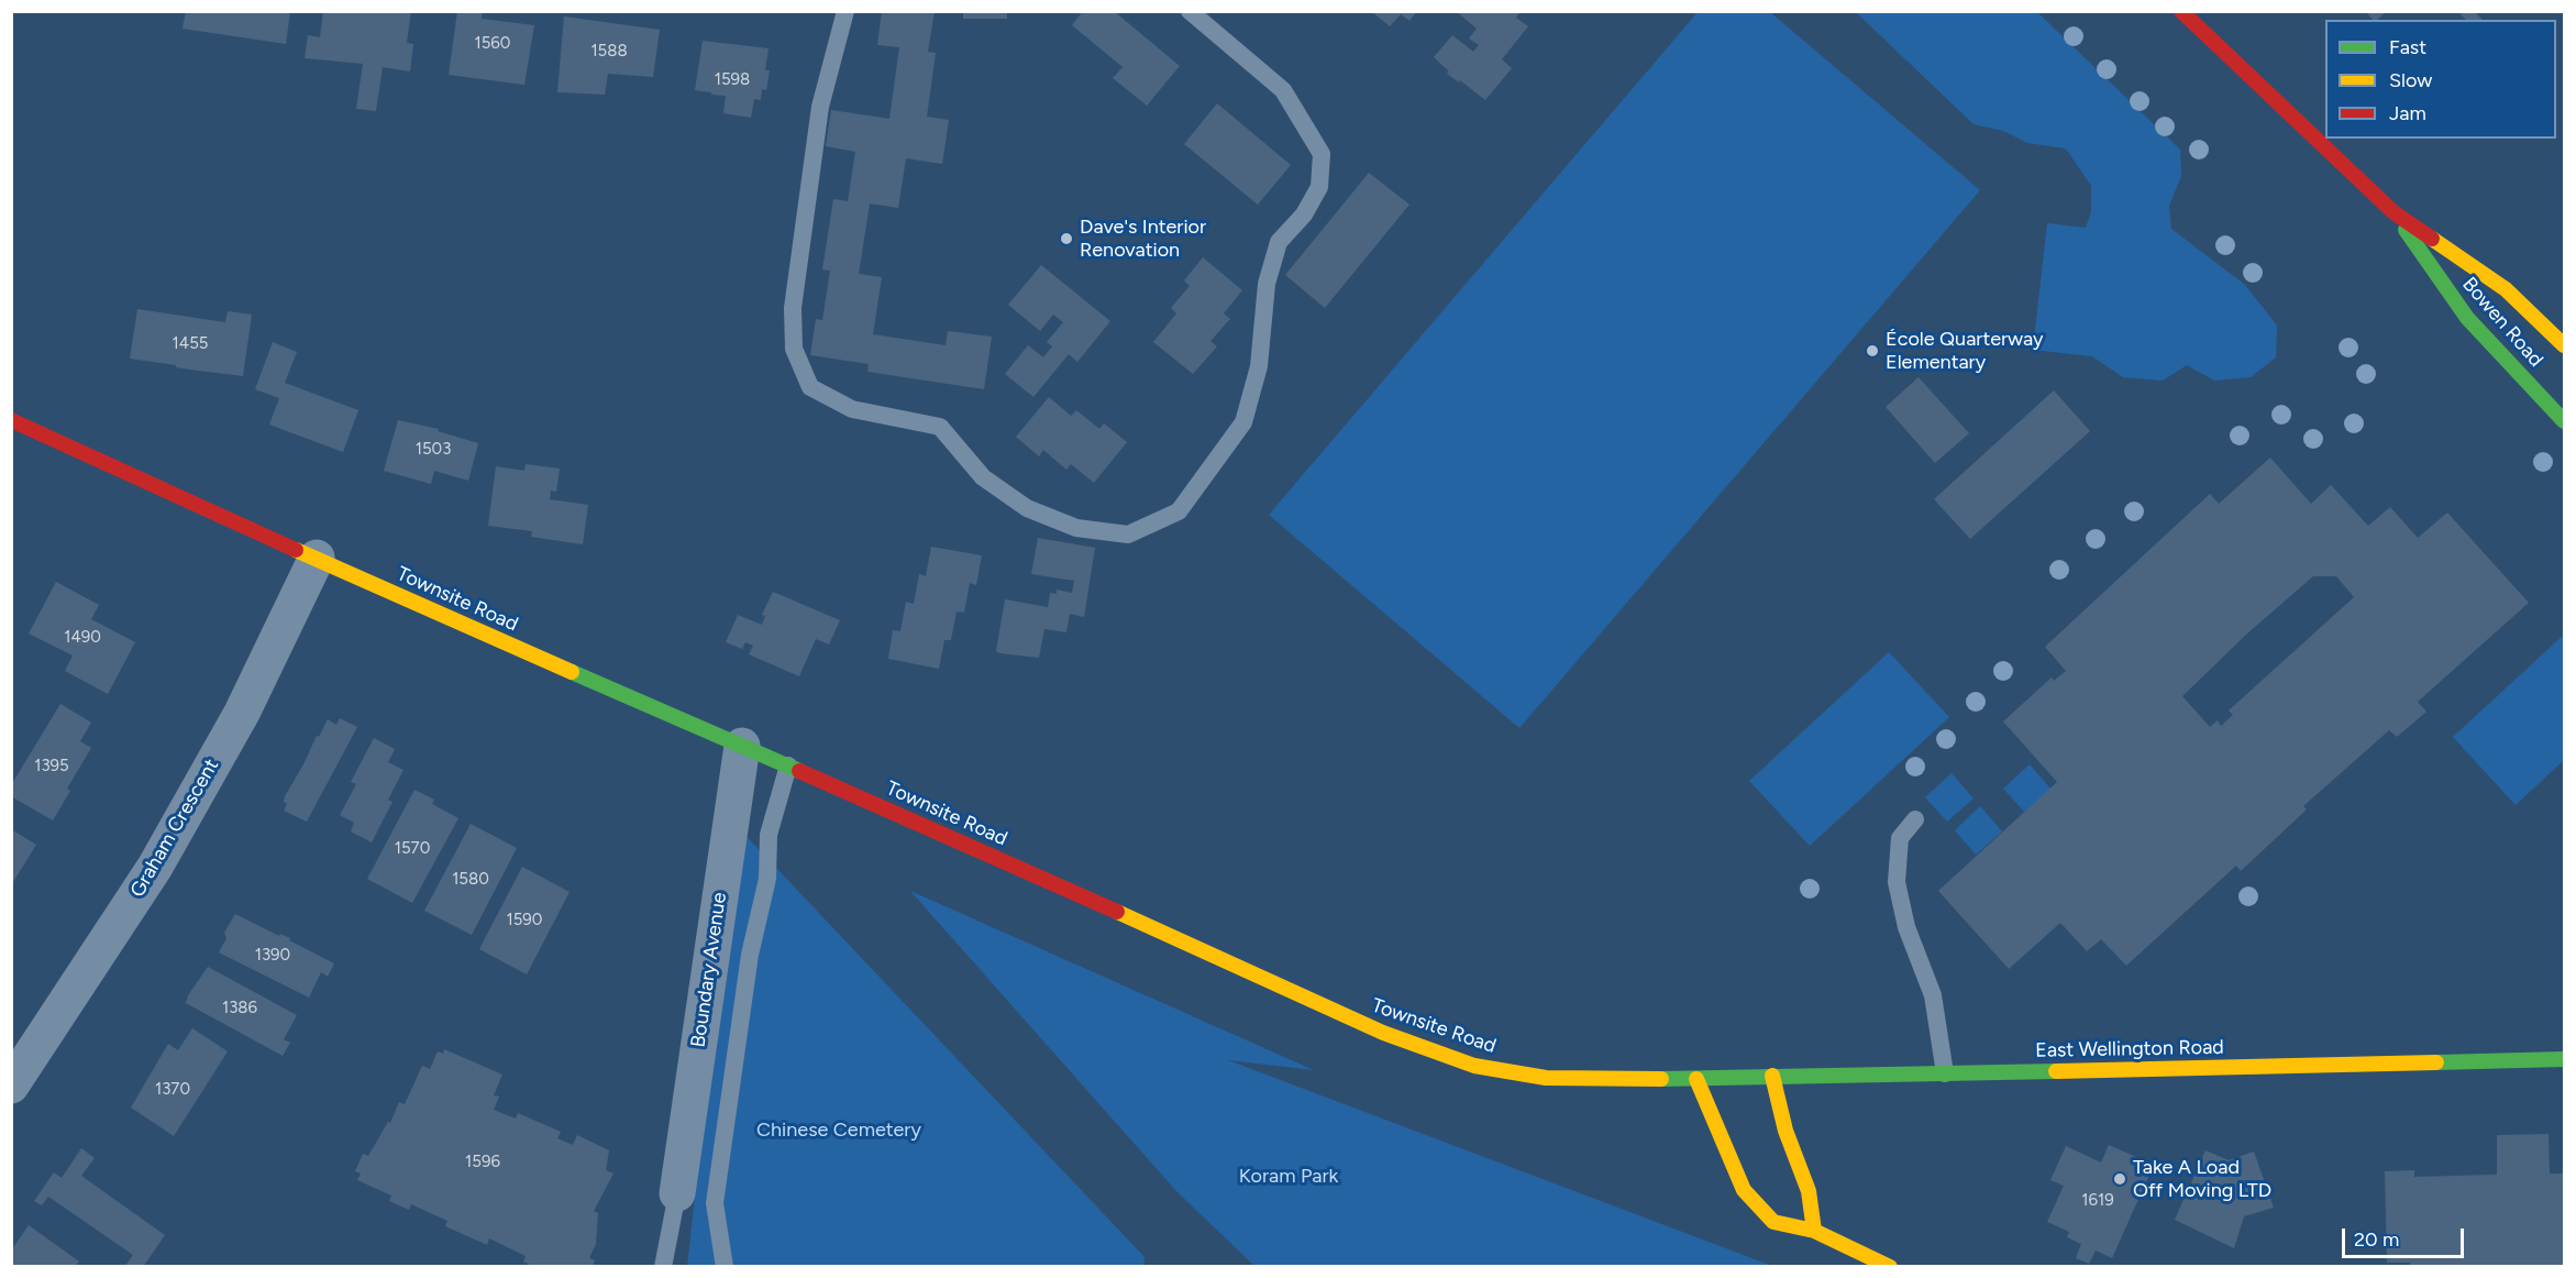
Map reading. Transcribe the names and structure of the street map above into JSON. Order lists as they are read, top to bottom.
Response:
{
  "streets": {
    "street": [
      "Bowen Road",
      "Townsite Road",
      "Graham Crescent",
      "Boundary Avenue",
      "East Wellington Road"
    ]
  },
  "crossings": [
    ["Townsite Road", "Graham Crescent"],
    ["Townsite Road", "Boundary Avenue"],
    ["Townsite Road", "East Wellington Road"]
  ],
  "parks": ["Chinese Cemetery", "Koram Park"],
  "places": ["Dave's Interior Renovation", "École Quarterway Elementary", "Take A Load Off Moving LTD"],
  "house_numbers": [
    "1560",
    "1588",
    "1598",
    "1455",
    "1503",
    "1490",
    "1395",
    "1570",
    "1580",
    "1590",
    "1390",
    "1386",
    "1370",
    "1596",
    "1619"
  ],
  "legend": ["Fast", "Slow", "Jam"],
  "scale_bar": "20 m"
}
